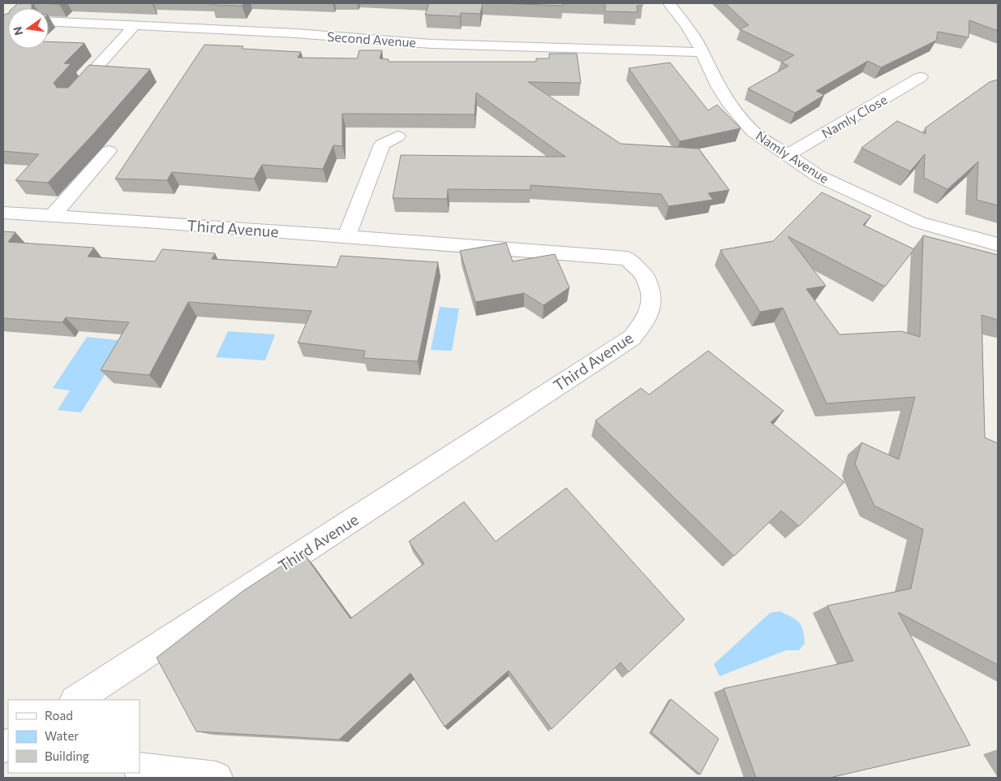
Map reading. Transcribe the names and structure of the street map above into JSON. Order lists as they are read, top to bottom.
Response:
{
  "streets": {
    "street": [
      "Second Avenue",
      "Namly Close",
      "Namly Avenue",
      "Third Avenue"
    ]
  },
  "crossings": [
    ["Second Avenue", "Namly Avenue"],
    ["Namly Close", "Namly Avenue"]
  ],
  "legend": ["Road", "Water", "Building"],
  "north": "left"
}
